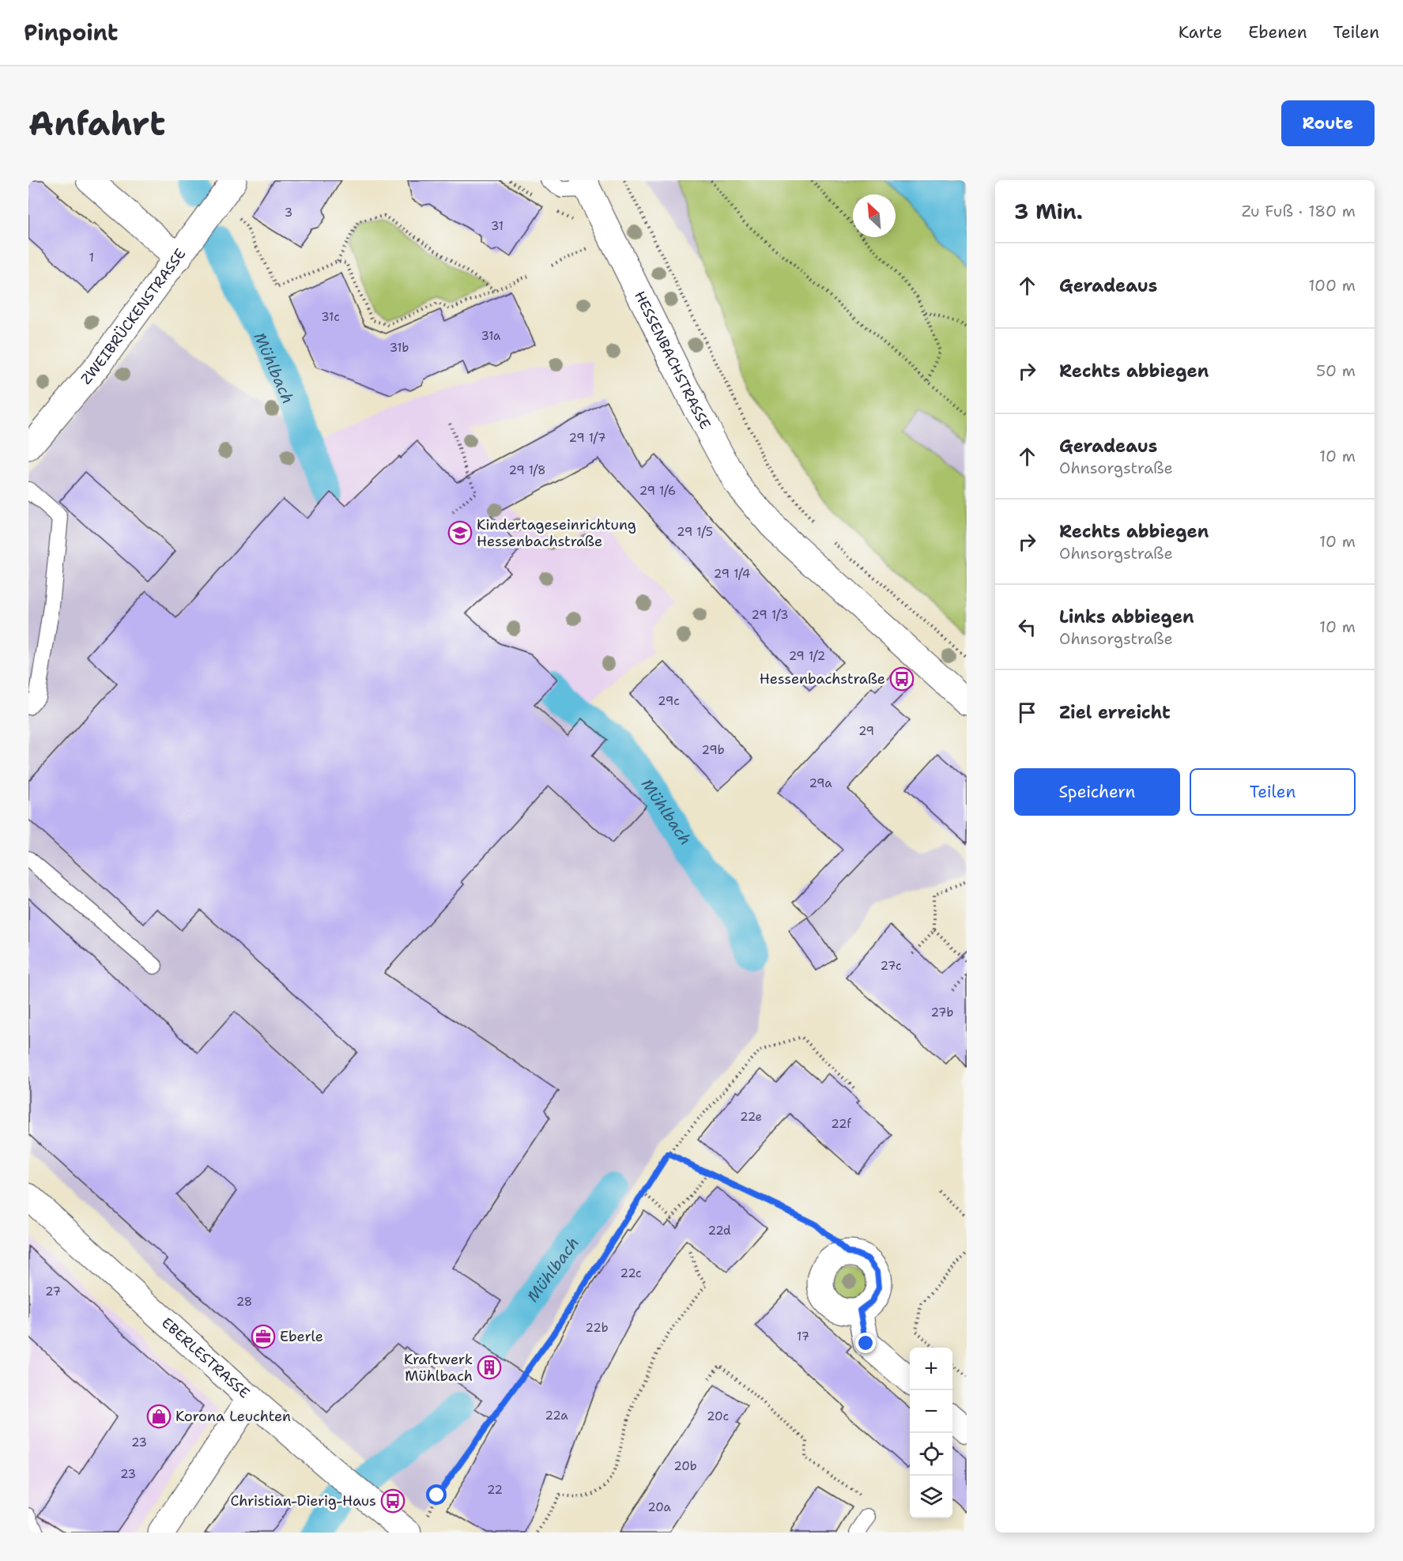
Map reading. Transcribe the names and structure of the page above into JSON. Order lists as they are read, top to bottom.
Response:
{
  "streets": {
    "street": ["ZWEIBRÜCKENSTRASSE", "HESSENBACHSTRASSE", "EBERLESTRASSE"]
  },
  "water": ["Mühlbach"],
  "places": {
    "school or university": ["Kindertageseinrichtung Hessenbachstraße"],
    "bus stop": ["Hessenbachstraße", "Christian-Dierig-Haus"],
    "office": ["Eberle"],
    "building": ["Kraftwerk Mühlbach"],
    "shop": ["Korona Leuchten"]
  },
  "house_numbers": [
    "3",
    "31",
    "1",
    "31c",
    "31a",
    "31b",
    "29 1/7",
    "29 1/8",
    "29 1/6",
    "29 1/5",
    "29 1/4",
    "29 1/3",
    "29 1/2",
    "29c",
    "29",
    "29b",
    "29a",
    "27c",
    "27b",
    "22e",
    "22f",
    "22d",
    "22c",
    "27",
    "28",
    "22b",
    "17",
    "22a",
    "20c",
    "23",
    "20b",
    "23",
    "22",
    "20a"
  ],
  "north": "top left",
  "page": {
    "header": "Pinpoint",
    "nav": ["Karte", "Ebenen", "Teilen"],
    "buttons": [
      "Route",
      ["Speichern", "Teilen"]
    ],
    "title": "Anfahrt",
    "heading": ["3 Min.", "Zu Fuß · 180 m"],
    "list": [
      ["Geradeaus", "100 m"],
      ["Rechts abbiegen", "50 m"],
      ["Geradeaus", "Ohnsorgstraße", "10 m"],
      ["Rechts abbiegen", "Ohnsorgstraße", "10 m"],
      ["Links abbiegen", "Ohnsorgstraße", "10 m"],
      "Ziel erreicht"
    ],
    "map_buttons": ["+", "−"]
  }
}
